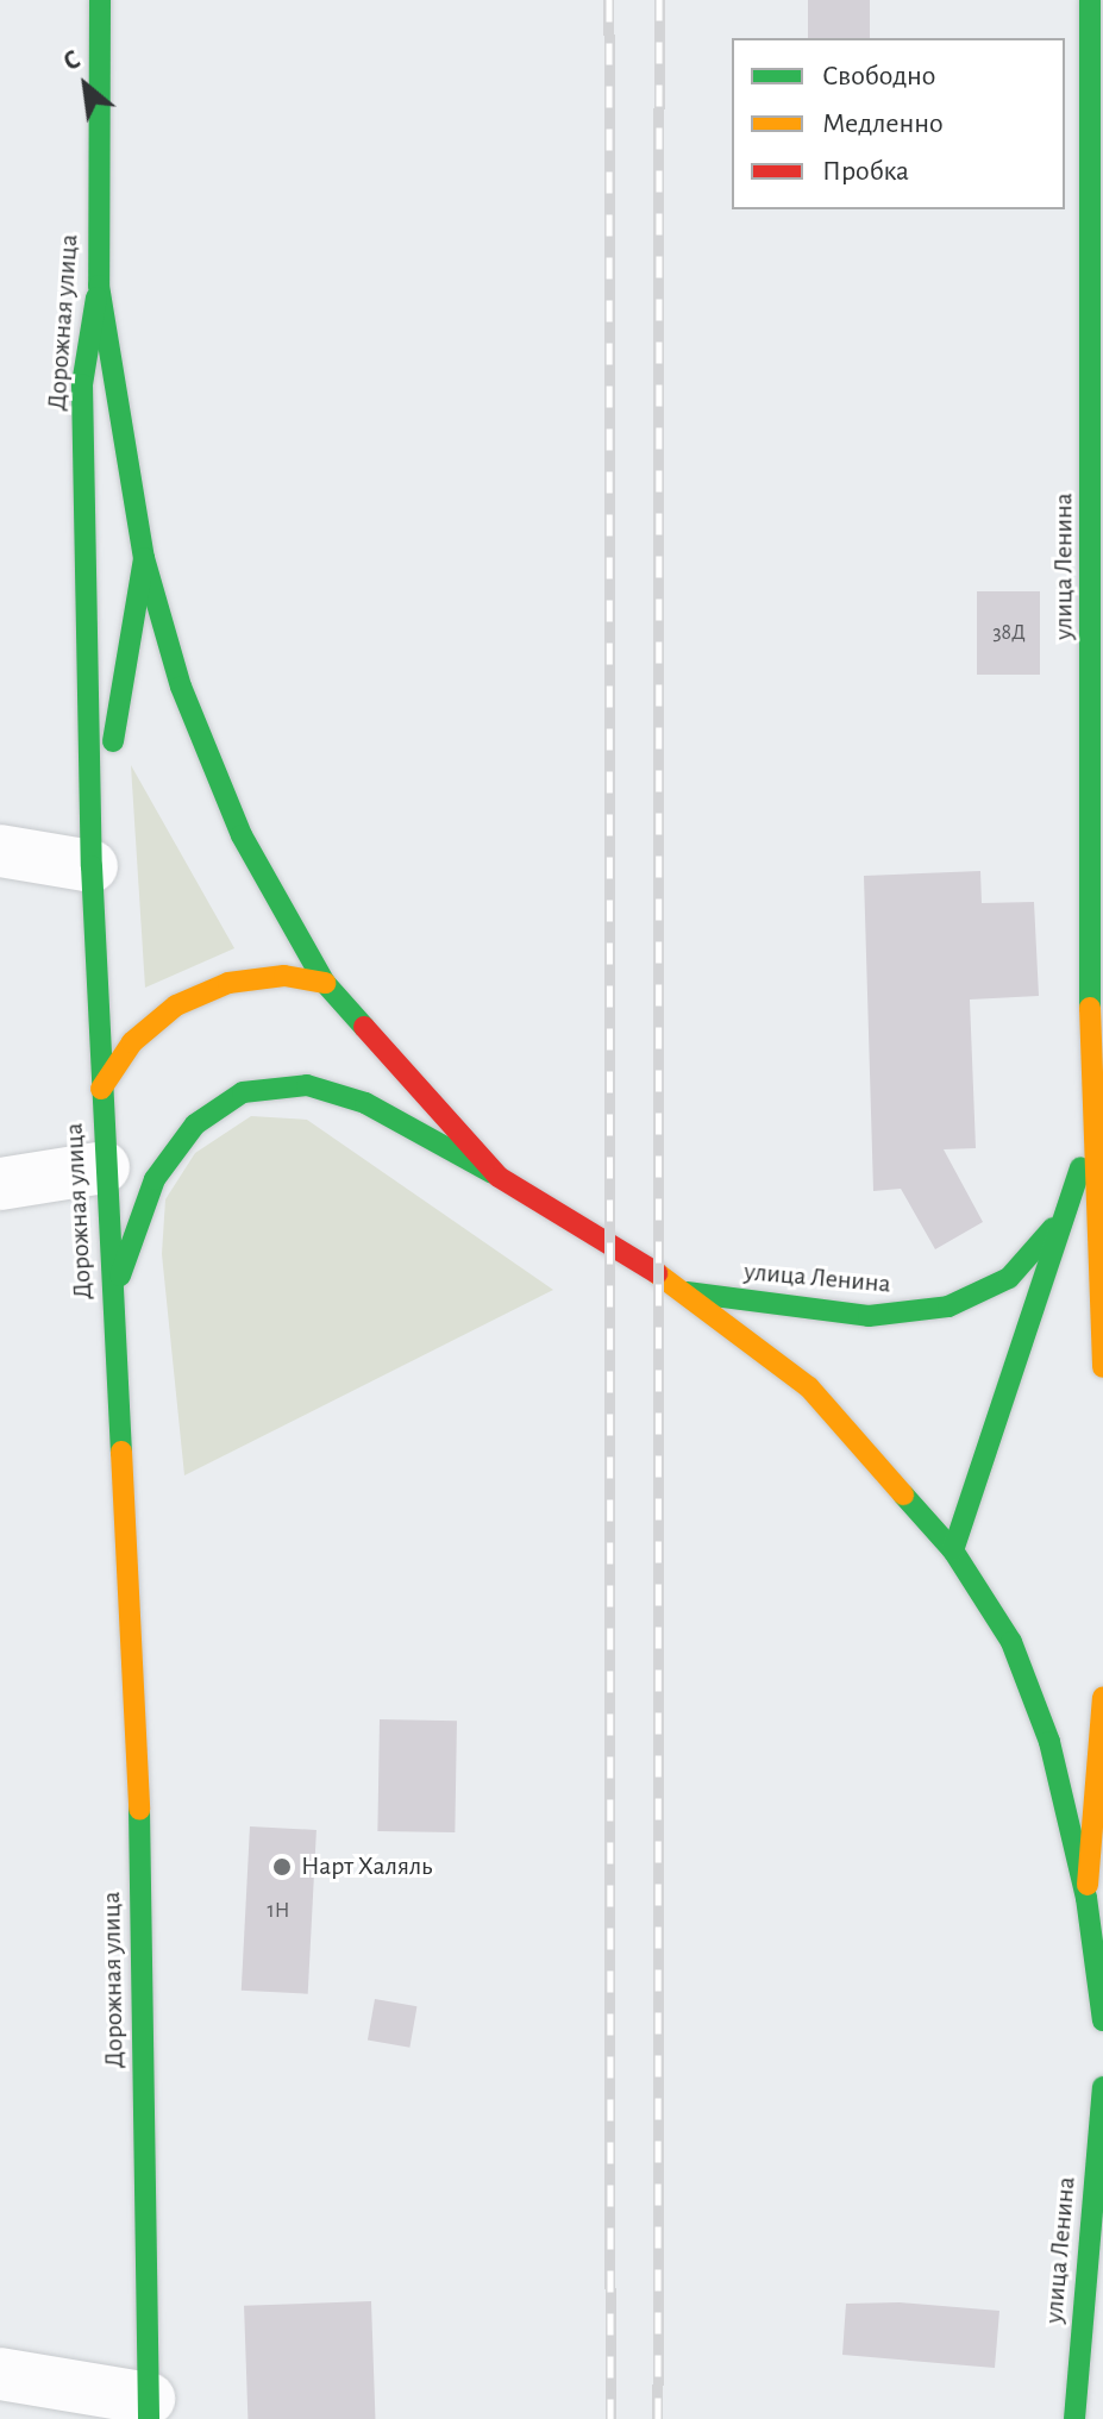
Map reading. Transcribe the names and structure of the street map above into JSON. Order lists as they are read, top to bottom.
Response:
{
  "streets": {
    "main road": ["Дорожная улица", "улица Ленина"]
  },
  "places": ["Нарт Халяль"],
  "house_numbers": ["38Д", "1Н"],
  "legend": ["Свободно", "Медленно", "Пробка"],
  "north": "top left"
}
